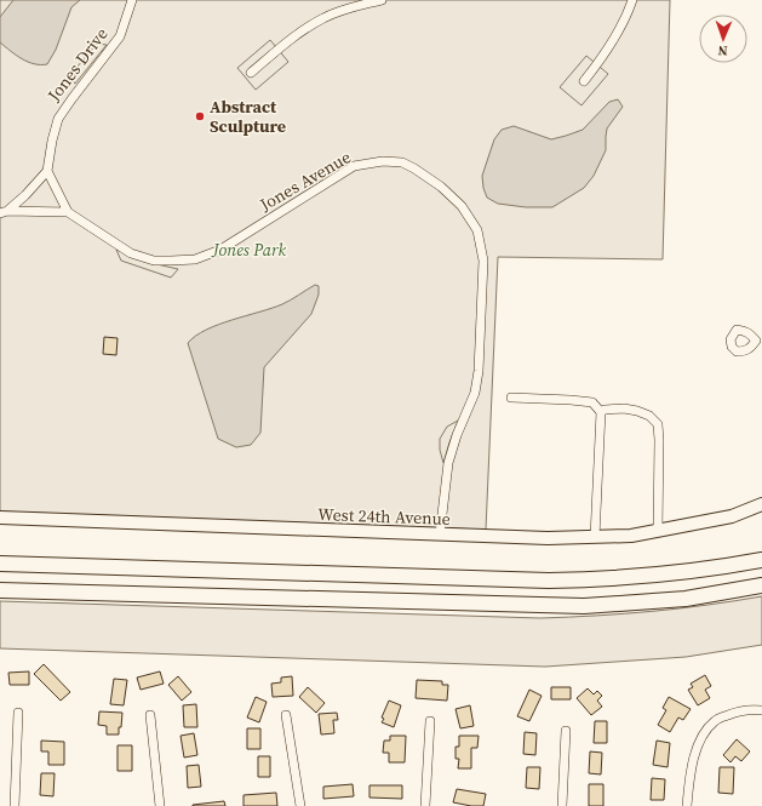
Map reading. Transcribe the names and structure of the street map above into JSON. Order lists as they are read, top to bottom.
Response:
{
  "streets": {
    "street": ["Jones Drive", "Jones Avenue", "West 24th Avenue"]
  },
  "crossings": [
    ["Jones Avenue", "West 24th Avenue"]
  ],
  "parks": ["Jones Park"],
  "places": ["Abstract Sculpture"],
  "north": "bottom"
}
